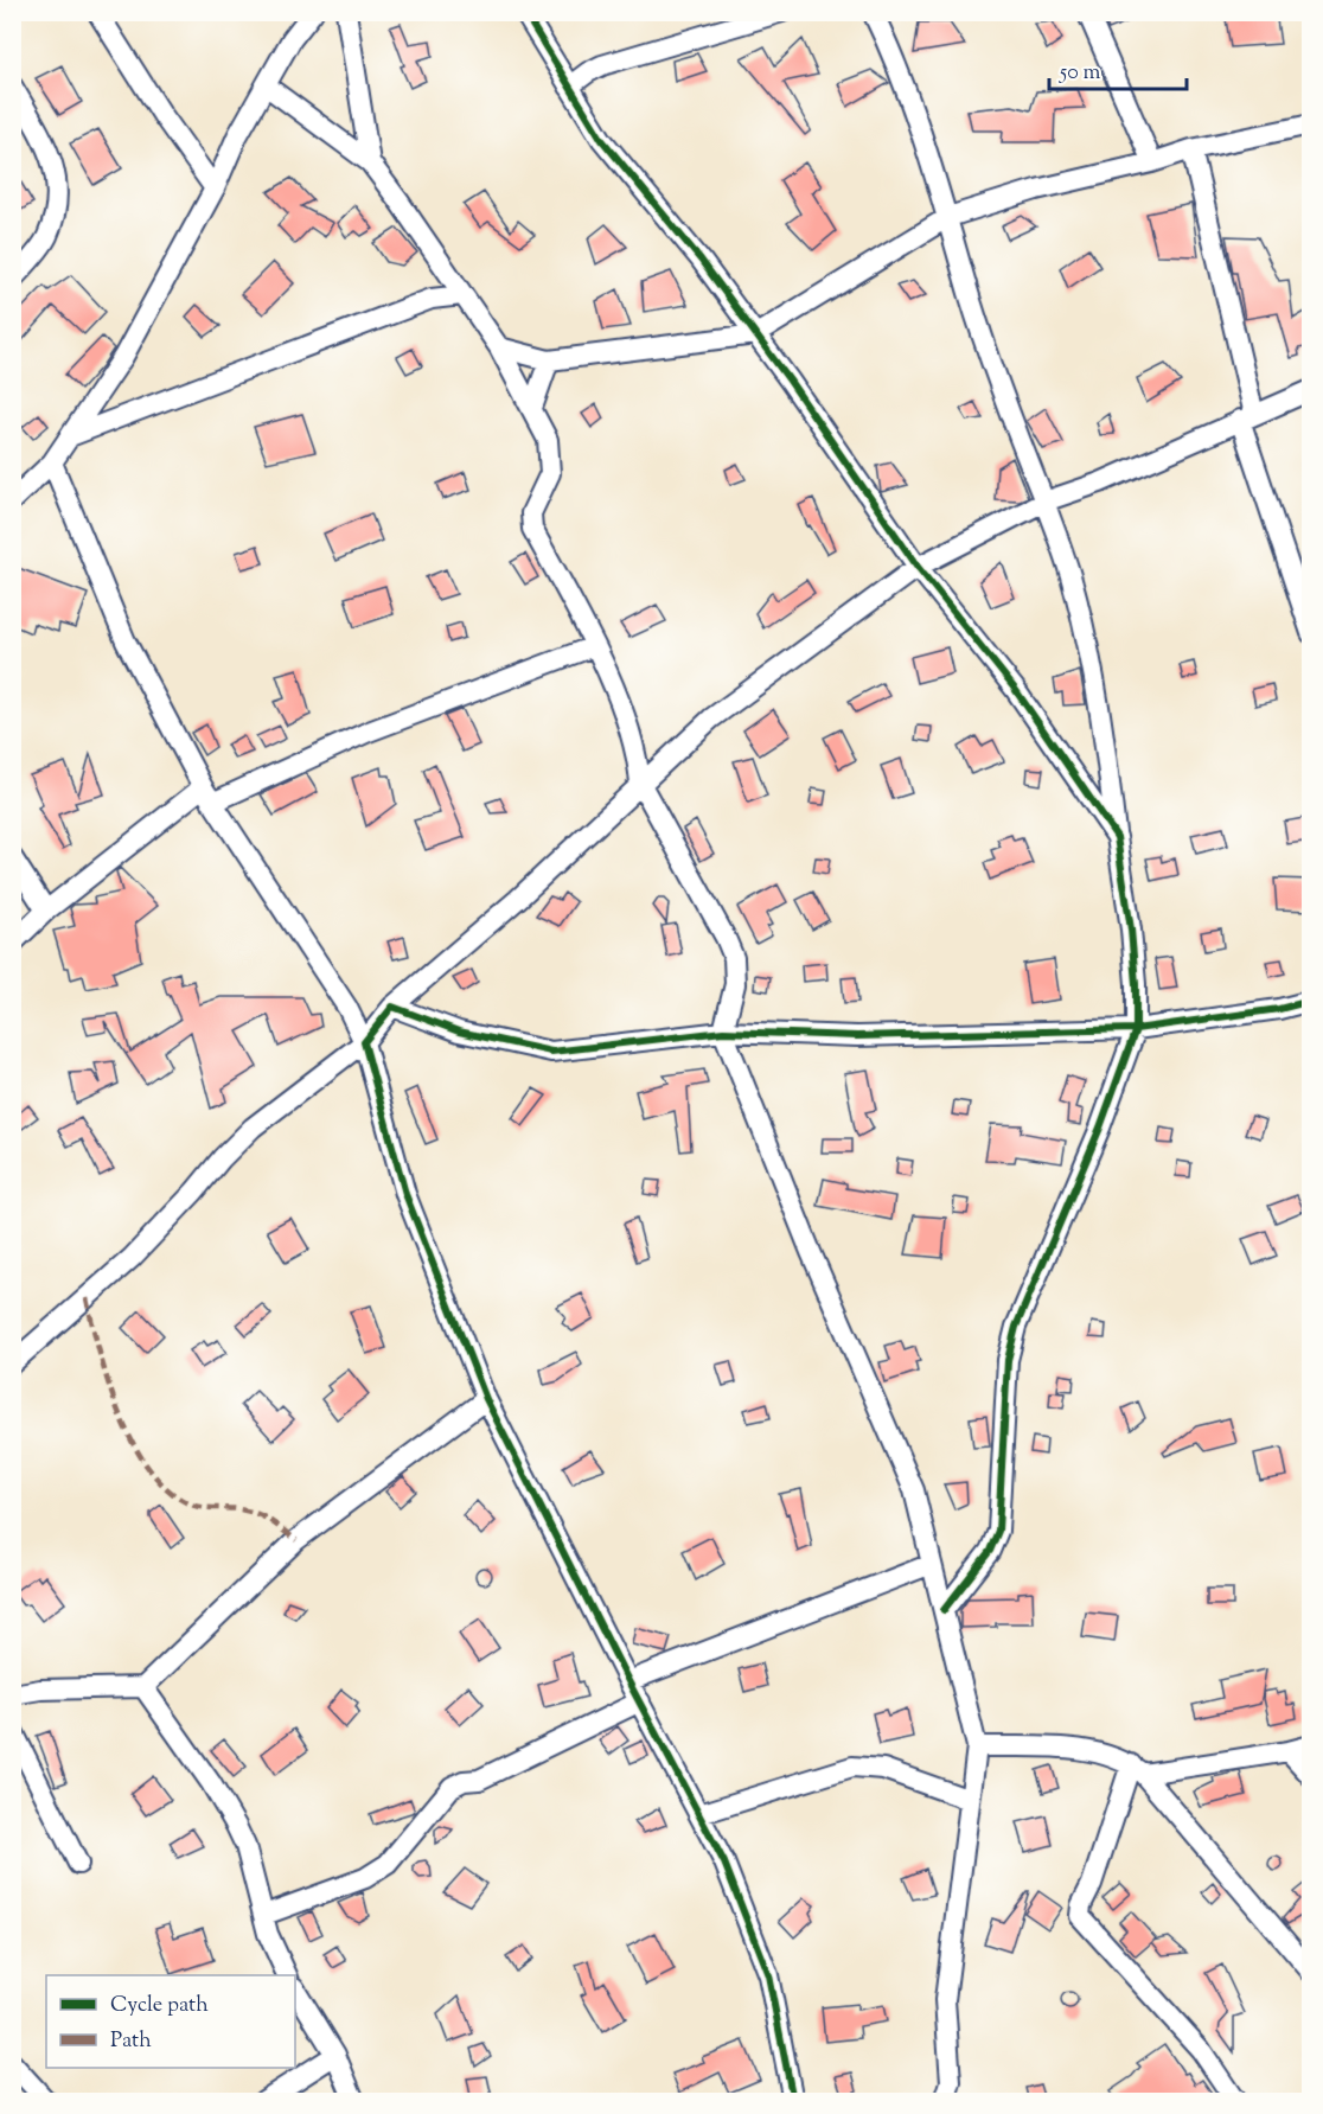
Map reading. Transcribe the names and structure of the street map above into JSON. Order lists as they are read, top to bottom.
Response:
{
  "legend": ["Cycle path", "Path"],
  "scale_bar": "50 m"
}
